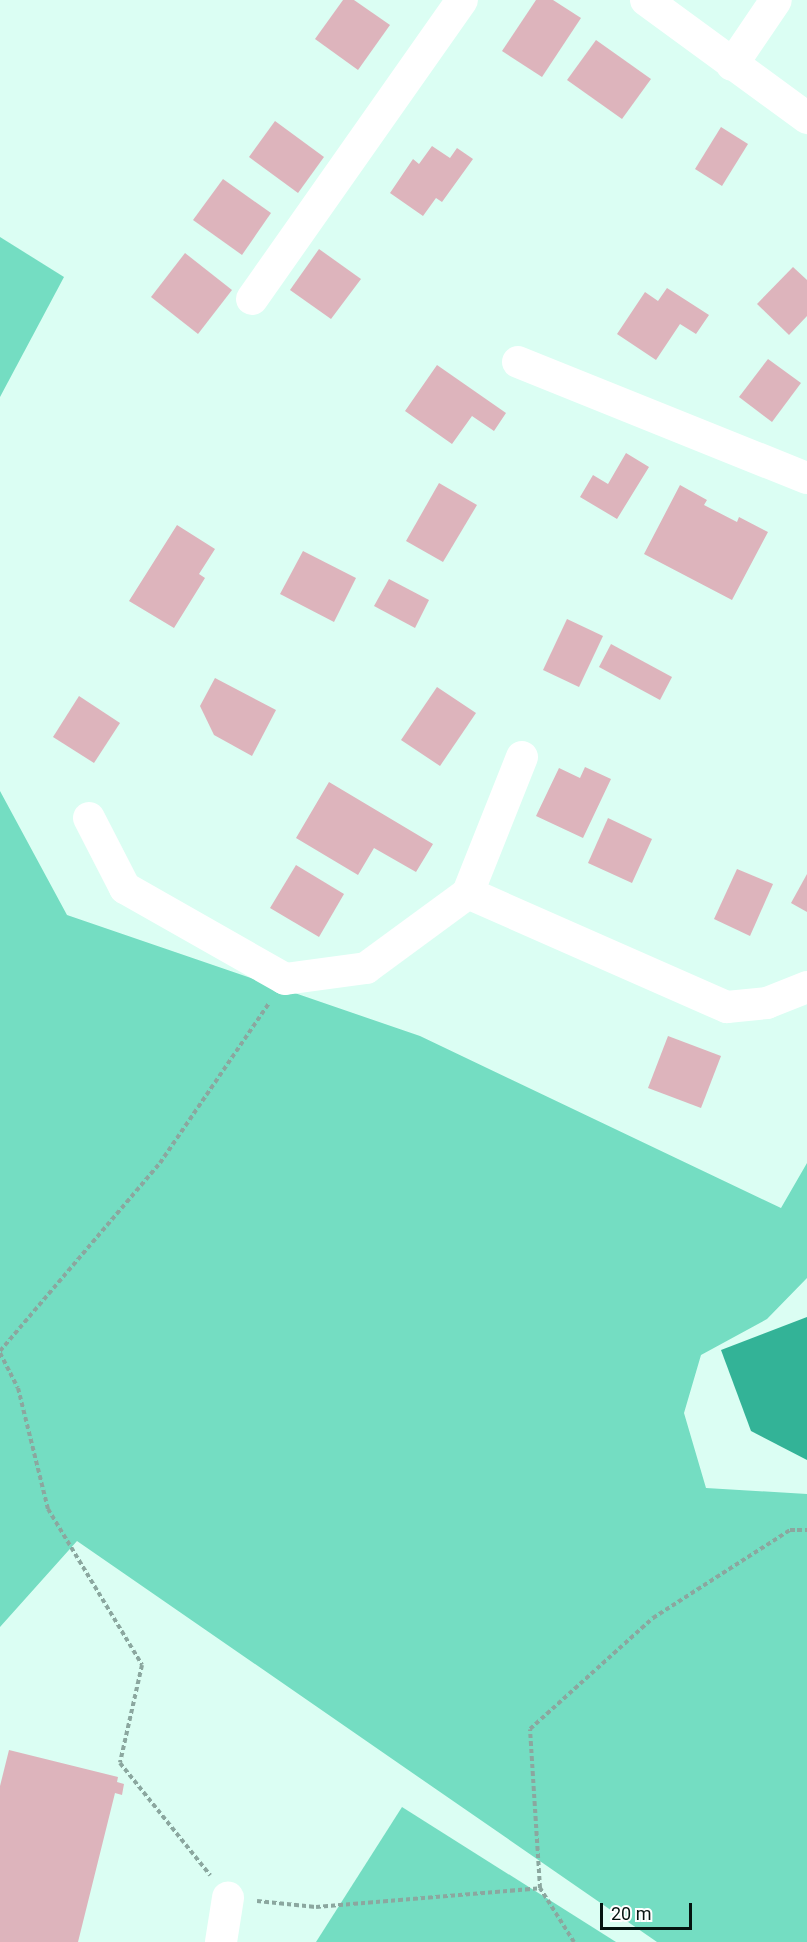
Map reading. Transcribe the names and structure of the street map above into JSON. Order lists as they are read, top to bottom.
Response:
{
  "scale_bar": "20 m"
}
